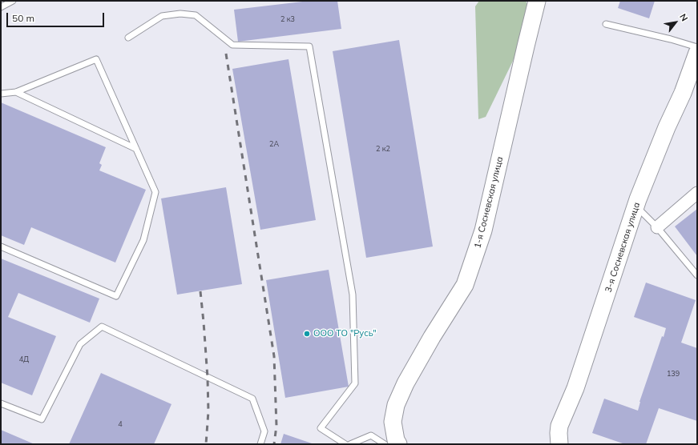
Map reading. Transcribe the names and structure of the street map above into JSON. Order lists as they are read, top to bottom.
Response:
{
  "streets": {
    "main road": ["1-я Сосневская улица", "3-я Сосневская улица"]
  },
  "places": ["ООО ТО \"Русь\""],
  "house_numbers": [
    "2 к3",
    "2А",
    "2 к2",
    "4Д",
    "139",
    "4"
  ],
  "scale_bar": "50 m",
  "north": "top right"
}
